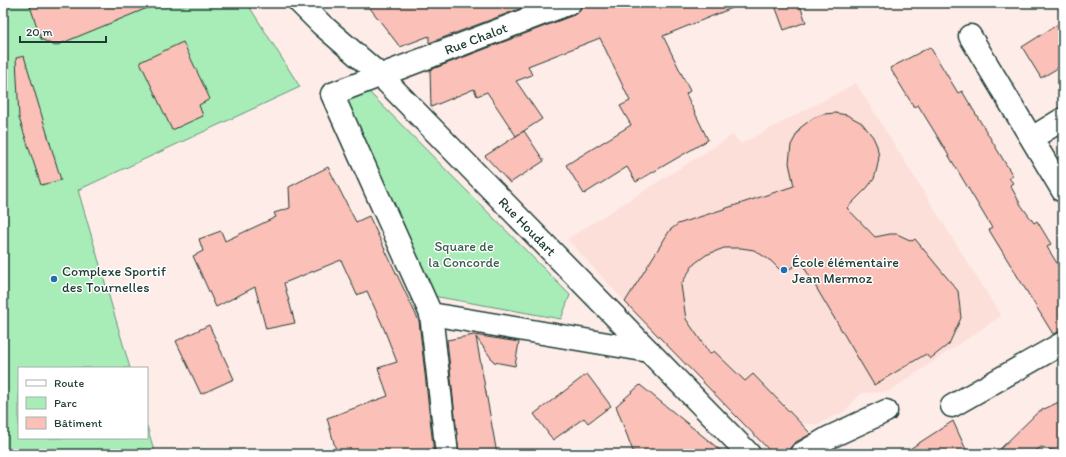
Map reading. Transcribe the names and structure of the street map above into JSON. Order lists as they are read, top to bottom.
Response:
{
  "streets": {
    "street": ["Rue Chalot", "Rue Houdart"]
  },
  "crossings": [
    ["Rue Chalot", "Rue Houdart"]
  ],
  "parks": ["Square de la Concorde"],
  "places": ["École élémentaire Jean Mermoz", "Complexe Sportif des Tournelles"],
  "legend": ["Route", "Parc", "Bâtiment"],
  "scale_bar": "20 m"
}
